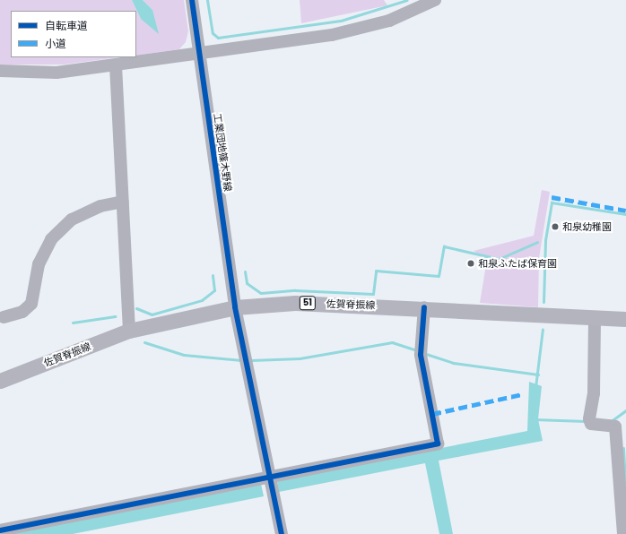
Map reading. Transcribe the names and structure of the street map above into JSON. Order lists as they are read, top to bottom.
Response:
{
  "streets": {
    "main road": ["51", "佐賀脊振線"],
    "street": ["工業団地篠木野線"]
  },
  "crossings": [
    ["工業団地篠木野線", "佐賀脊振線"]
  ],
  "places": ["和泉幼稚園", "和泉ふたば保育園"],
  "legend": ["自転車道", "小道"]
}
